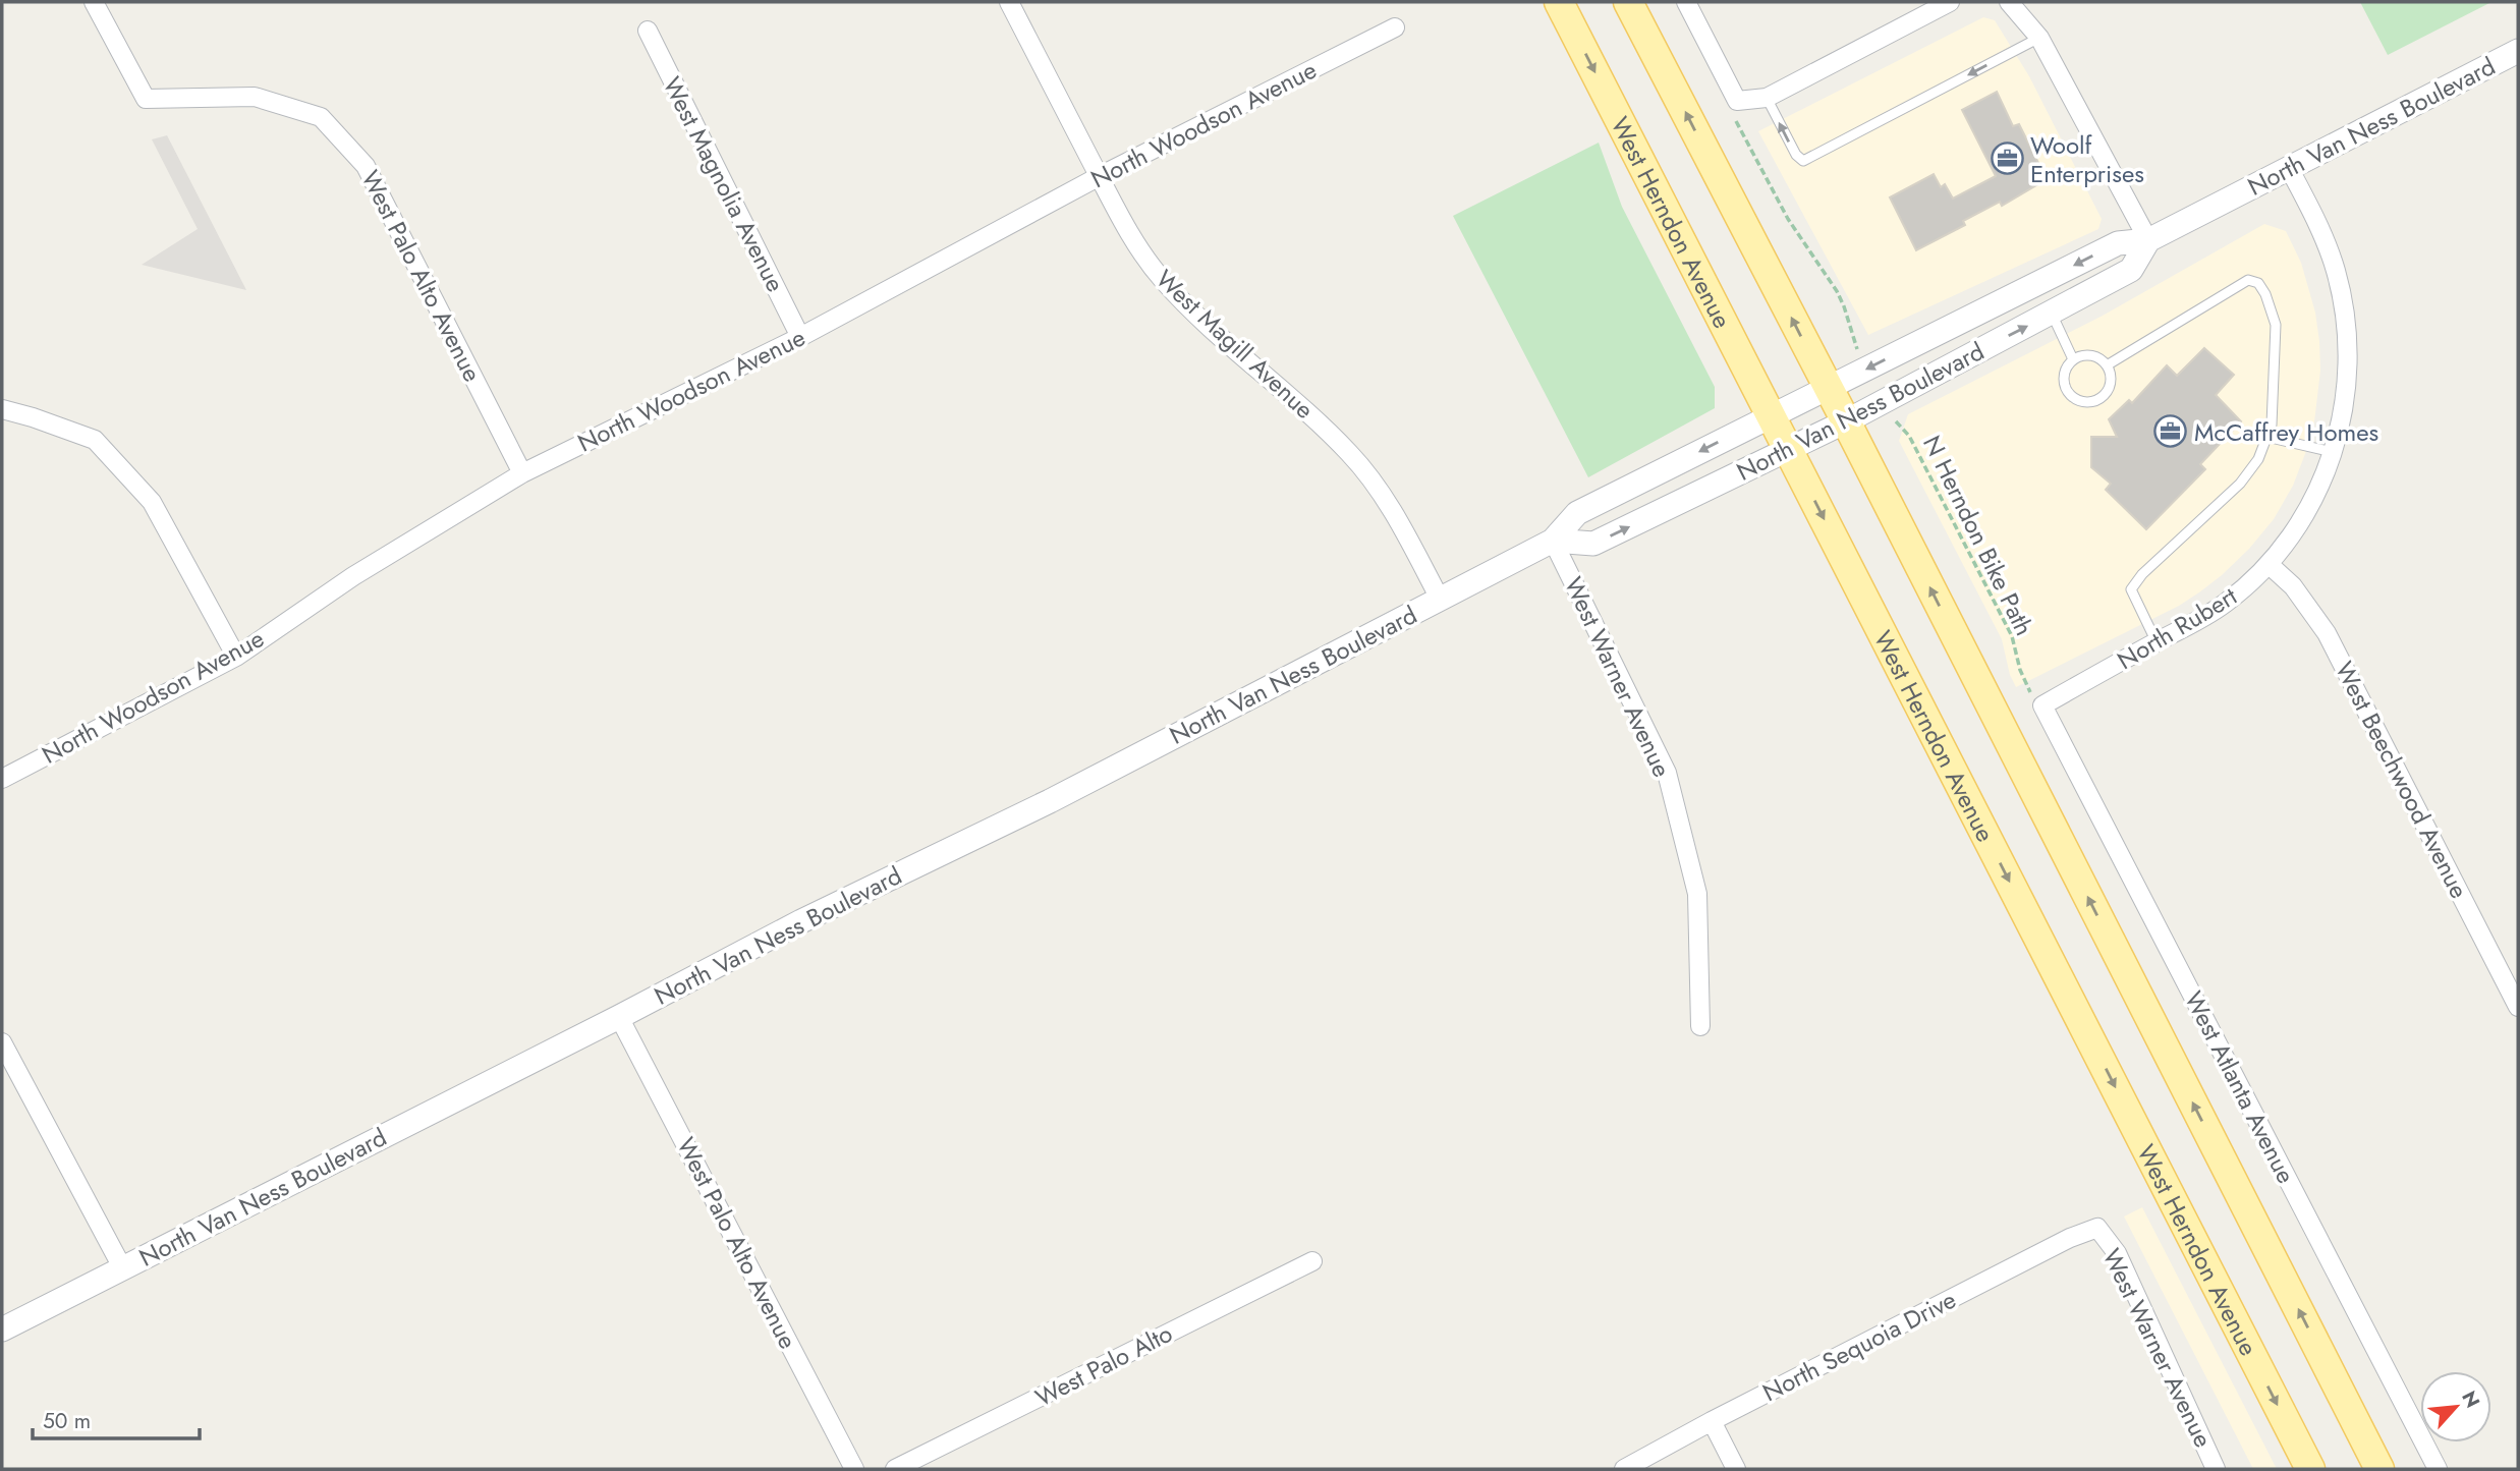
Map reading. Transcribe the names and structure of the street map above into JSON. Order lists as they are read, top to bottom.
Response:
{
  "streets": {
    "main road": ["West Herndon Avenue"],
    "street": [
      "North Woodson Avenue",
      "North Van Ness Boulevard",
      "West Magnolia Avenue",
      "West Palo Alto Avenue",
      "West Magill Avenue",
      "North Rubert",
      "West Warner Avenue",
      "West Beechwood Avenue",
      "West Atlanta Avenue",
      "North Sequoia Drive",
      "West Palo Alto"
    ],
    "path": ["N Herndon Bike Path"]
  },
  "crossings": [
    ["North Woodson Avenue", "West Magnolia Avenue"],
    ["North Woodson Avenue", "West Palo Alto Avenue"],
    ["North Woodson Avenue", "West Magill Avenue"],
    ["North Van Ness Boulevard", "West Herndon Avenue"],
    ["North Van Ness Boulevard", "West Palo Alto Avenue"],
    ["North Van Ness Boulevard", "West Magill Avenue"],
    ["North Van Ness Boulevard", "North Rubert"],
    ["North Van Ness Boulevard", "West Warner Avenue"],
    ["N Herndon Bike Path", "North Rubert"],
    ["N Herndon Bike Path", "West Atlanta Avenue"],
    ["North Rubert", "West Beechwood Avenue"],
    ["North Rubert", "West Atlanta Avenue"],
    ["West Warner Avenue", "North Sequoia Drive"]
  ],
  "places": {
    "office": ["Woolf Enterprises", "McCaffrey Homes"]
  },
  "scale_bar": "50 m",
  "north": "top right"
}
